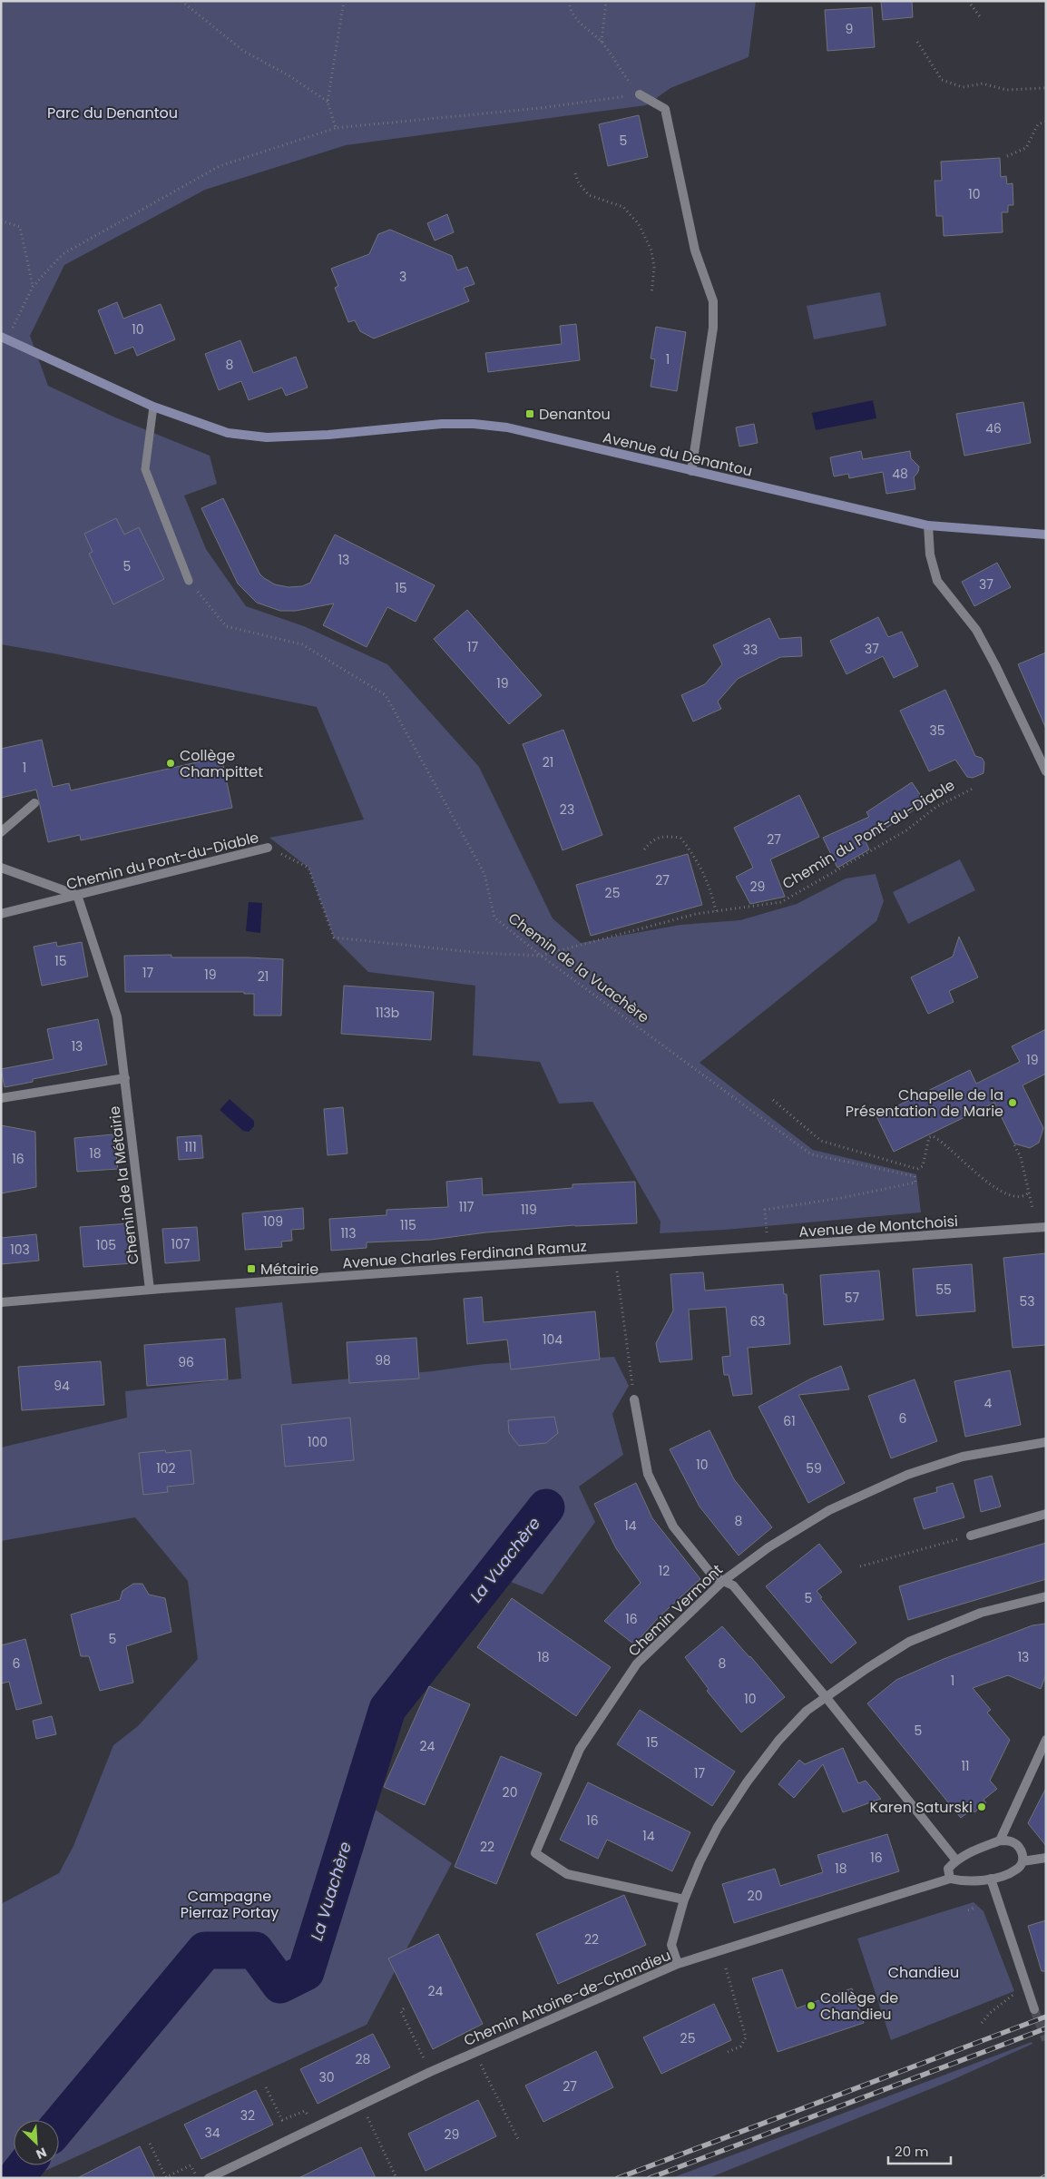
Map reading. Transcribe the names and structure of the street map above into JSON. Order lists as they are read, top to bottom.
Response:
{
  "streets": {
    "main road": ["Avenue du Denantou"],
    "street": [
      "Chemin du Pont-du-Diable",
      "Chemin de la Métairie",
      "Avenue de Montchoisi",
      "Avenue Charles Ferdinand Ramuz",
      "Chemin Vermont",
      "Chemin Antoine-de-Chandieu"
    ],
    "path": ["Chemin de la Vuachère"]
  },
  "crossings": [
    ["Chemin du Pont-du-Diable", "Chemin de la Vuachère"],
    ["Chemin du Pont-du-Diable", "Chemin de la Métairie"],
    ["Chemin de la Métairie", "Avenue Charles Ferdinand Ramuz"],
    ["Avenue de Montchoisi", "Avenue Charles Ferdinand Ramuz"]
  ],
  "water": ["La Vuachère"],
  "parks": ["Parc du Denantou", "Campagne Pierraz Portay", "Chandieu"],
  "places": {
    "transit": ["Denantou", "Métairie"],
    "other": [
      "Collège Champittet",
      "Chapelle de la Présentation de Marie",
      "Karen Saturski",
      "Collège de Chandieu"
    ]
  },
  "house_numbers": [
    "9",
    "5",
    "10",
    "3",
    "10",
    "1",
    "8",
    "46",
    "48",
    "13",
    "5",
    "37",
    "15",
    "17",
    "37",
    "33",
    "19",
    "35",
    "21",
    "1",
    "23",
    "27",
    "27",
    "29",
    "25",
    "15",
    "17",
    "19",
    "21",
    "113b",
    "13",
    "19",
    "111",
    "18",
    "16",
    "117",
    "119",
    "109",
    "115",
    "113",
    "107",
    "105",
    "103",
    "55",
    "57",
    "53",
    "63",
    "104",
    "98",
    "96",
    "94",
    "4",
    "6",
    "61",
    "100",
    "10",
    "102",
    "59",
    "8",
    "14",
    "12",
    "5",
    "16",
    "5",
    "18",
    "13",
    "6",
    "8",
    "1",
    "10",
    "5",
    "15",
    "24",
    "11",
    "17",
    "20",
    "16",
    "14",
    "22",
    "16",
    "18",
    "20",
    "22",
    "24",
    "25",
    "28",
    "30",
    "27",
    "32",
    "34",
    "29"
  ],
  "scale_bar": "20 m",
  "north": "bottom right"
}
